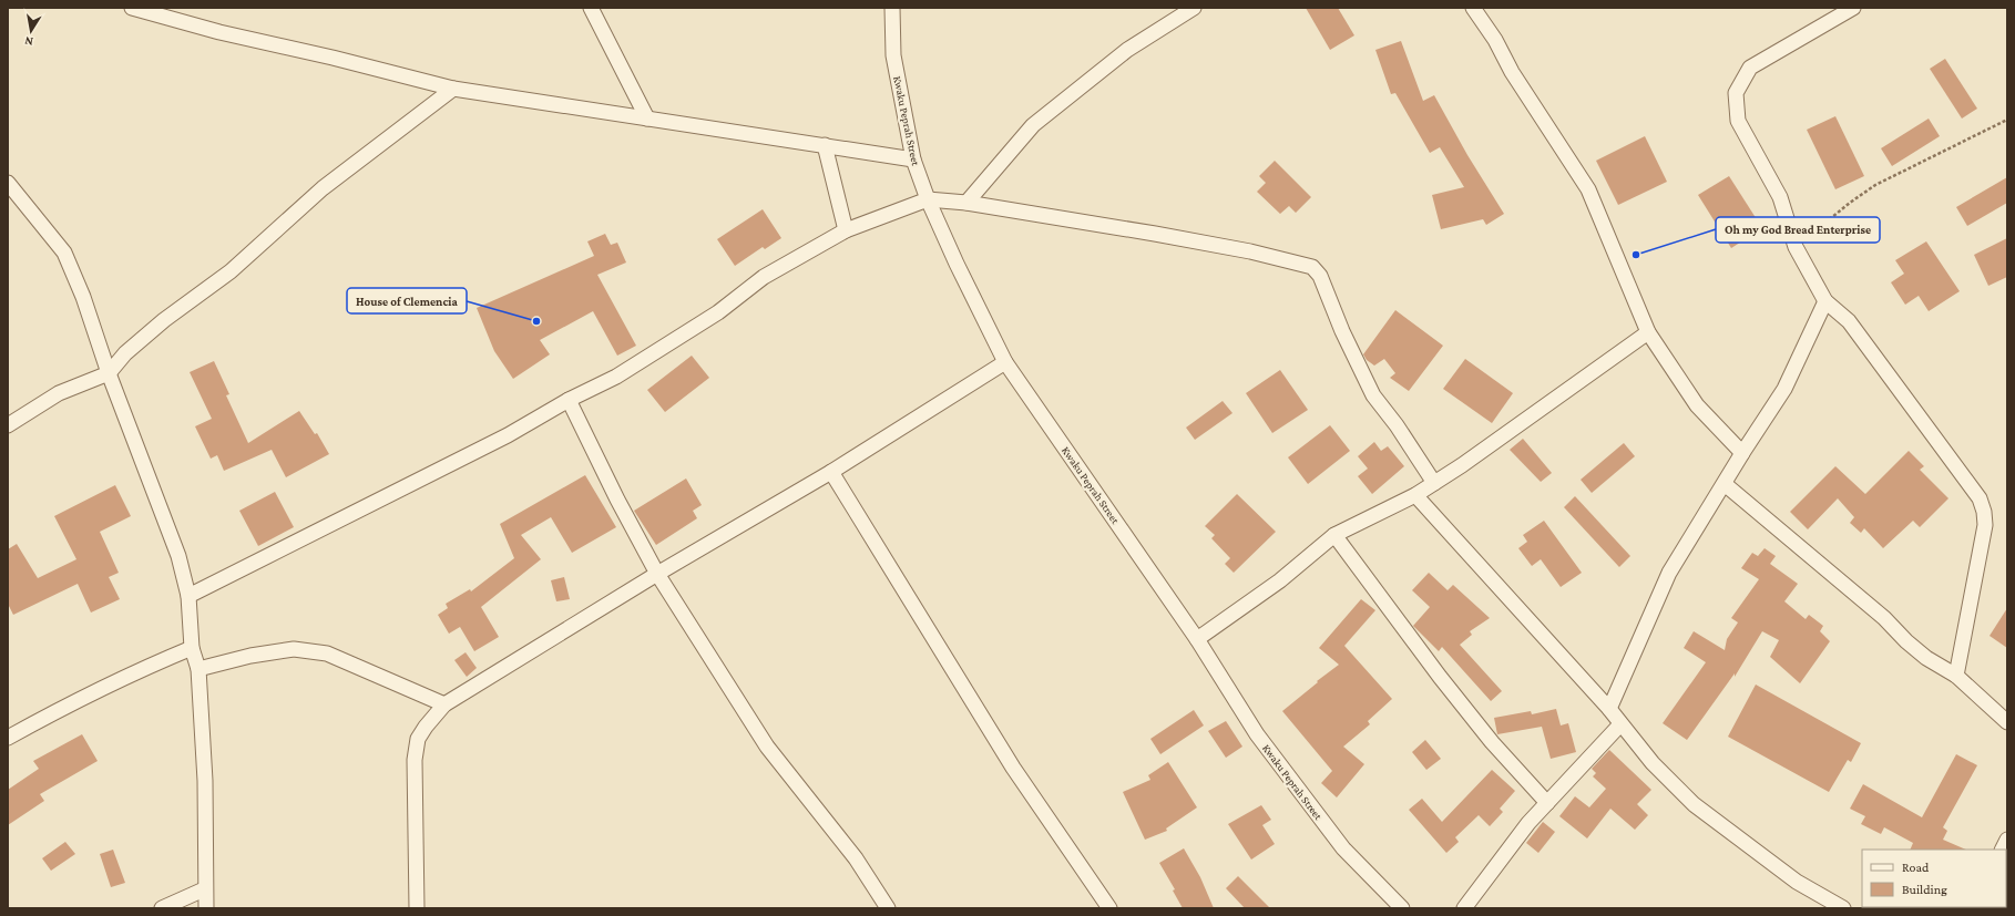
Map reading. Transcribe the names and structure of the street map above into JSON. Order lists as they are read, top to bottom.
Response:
{
  "streets": {
    "street": ["Kwaku Peprah Street"]
  },
  "places": ["Oh my God Bread Enterprise", "House of Clemencia"],
  "legend": ["Road", "Building"],
  "north": "bottom"
}
